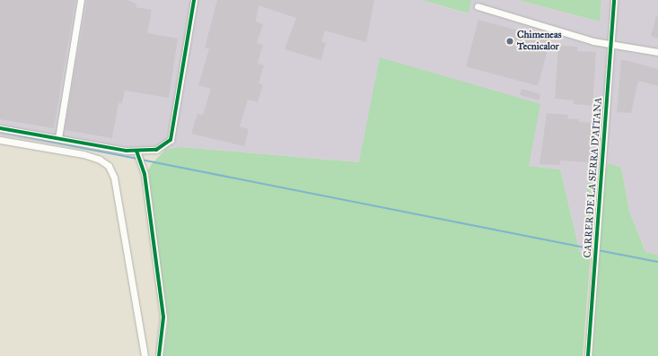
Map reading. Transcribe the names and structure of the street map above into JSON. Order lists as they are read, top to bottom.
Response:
{
  "streets": {
    "street": ["CARRER DE LA SERRA D'AITANA"]
  },
  "places": ["Chimeneas Tecnicalor"]
}
